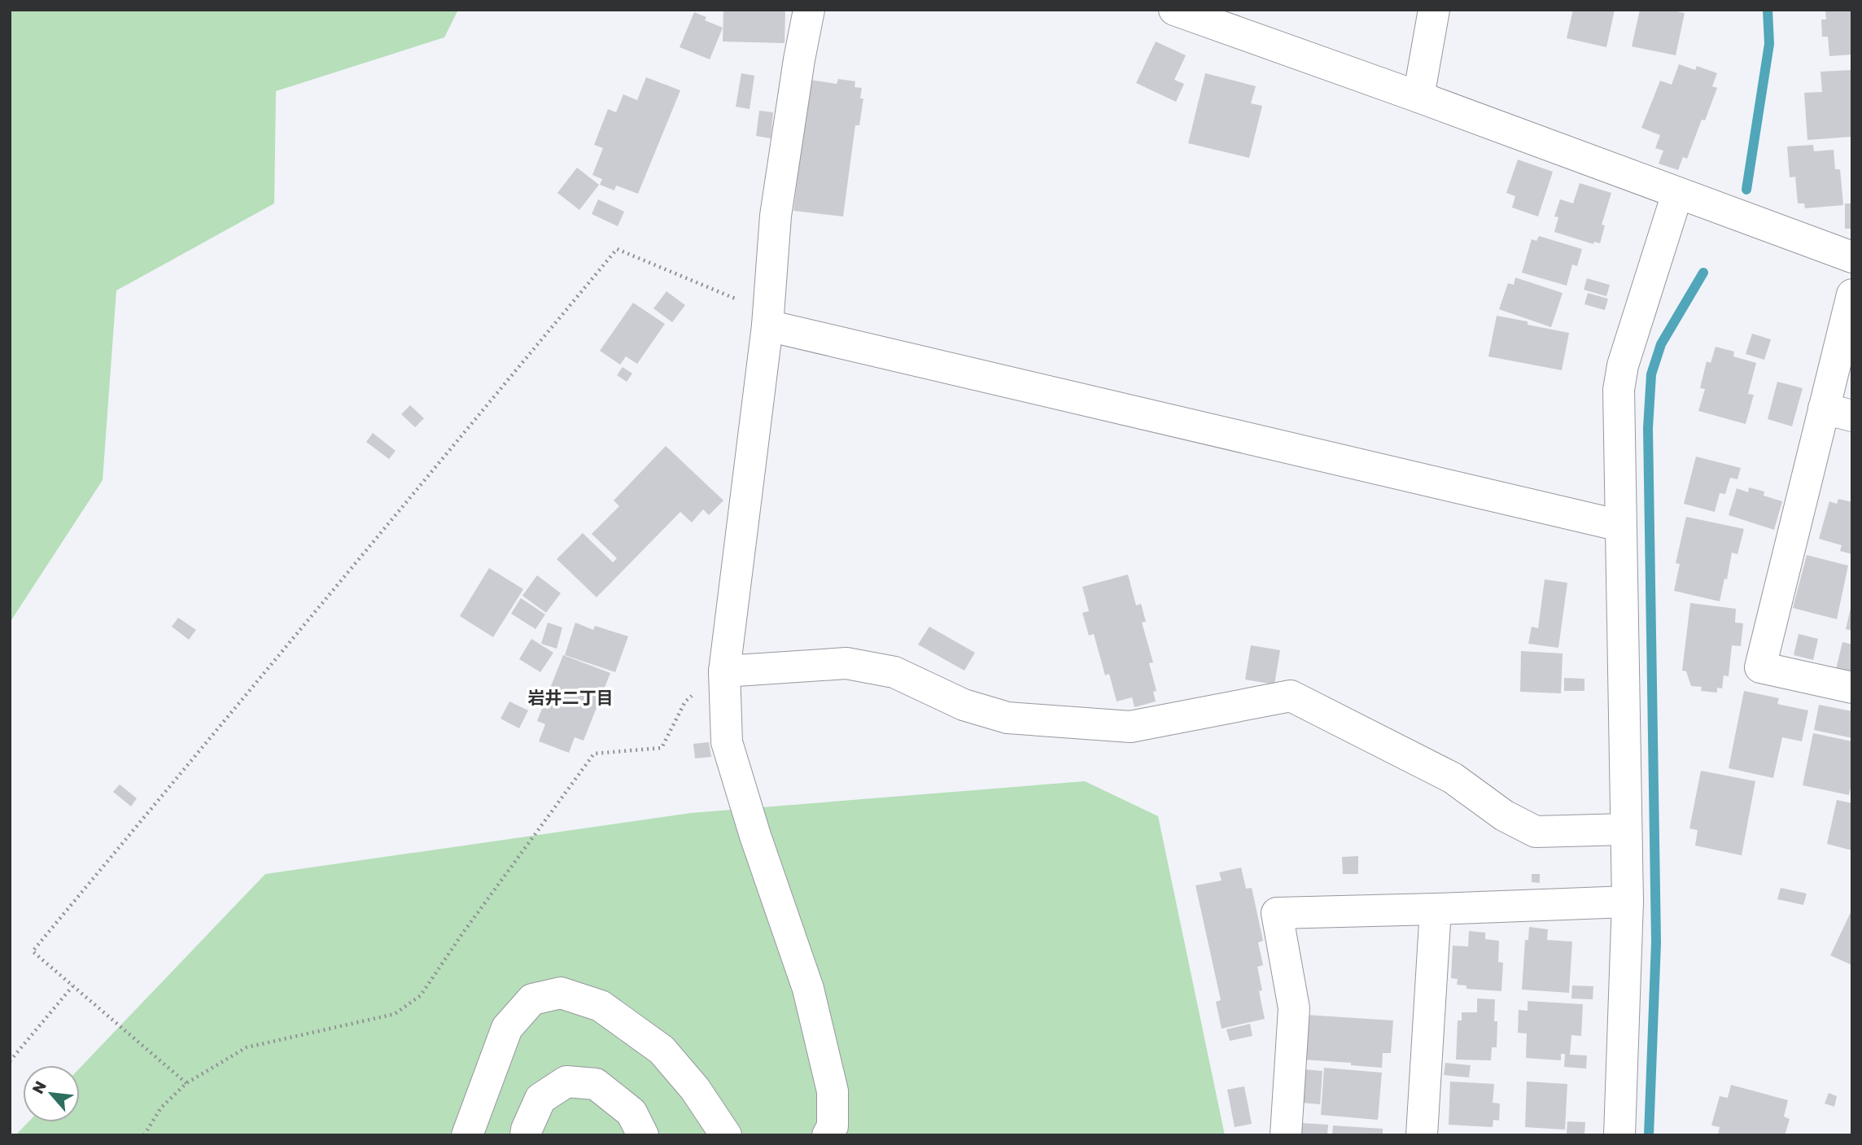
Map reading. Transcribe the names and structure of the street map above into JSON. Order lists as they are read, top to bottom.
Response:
{
  "districts": ["岩井二丁目"],
  "north": "top left"
}
